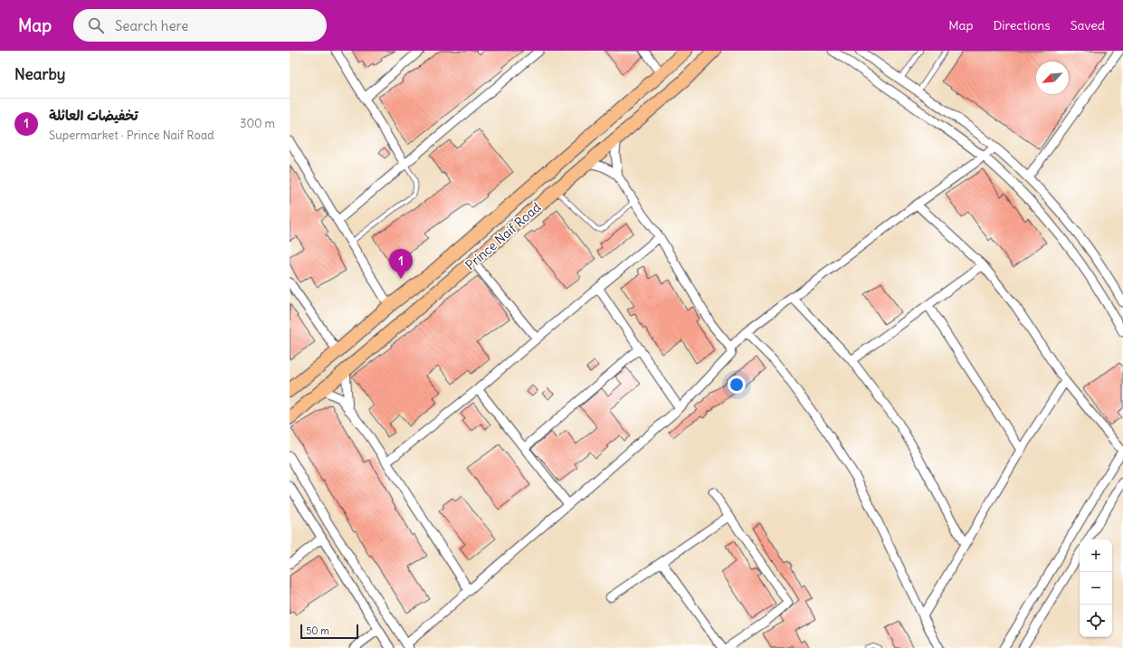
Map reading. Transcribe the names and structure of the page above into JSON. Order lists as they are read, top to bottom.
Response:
{
  "streets": {
    "main road": ["Prince Naif Road"]
  },
  "scale_bar": "50 m",
  "north": "bottom left",
  "page": {
    "header": "Map",
    "search": "Search here",
    "nav": ["Map", "Directions", "Saved"],
    "heading": "Nearby",
    "list": [
      {
        "mark": "1",
        "name": "تخفيضات العائلة",
        "note": "Supermarket · Prince Naif Road",
        "value": "300 m"
      }
    ],
    "pins": "1",
    "map_buttons": ["+", "−"],
    "scale": "50 m"
  }
}
